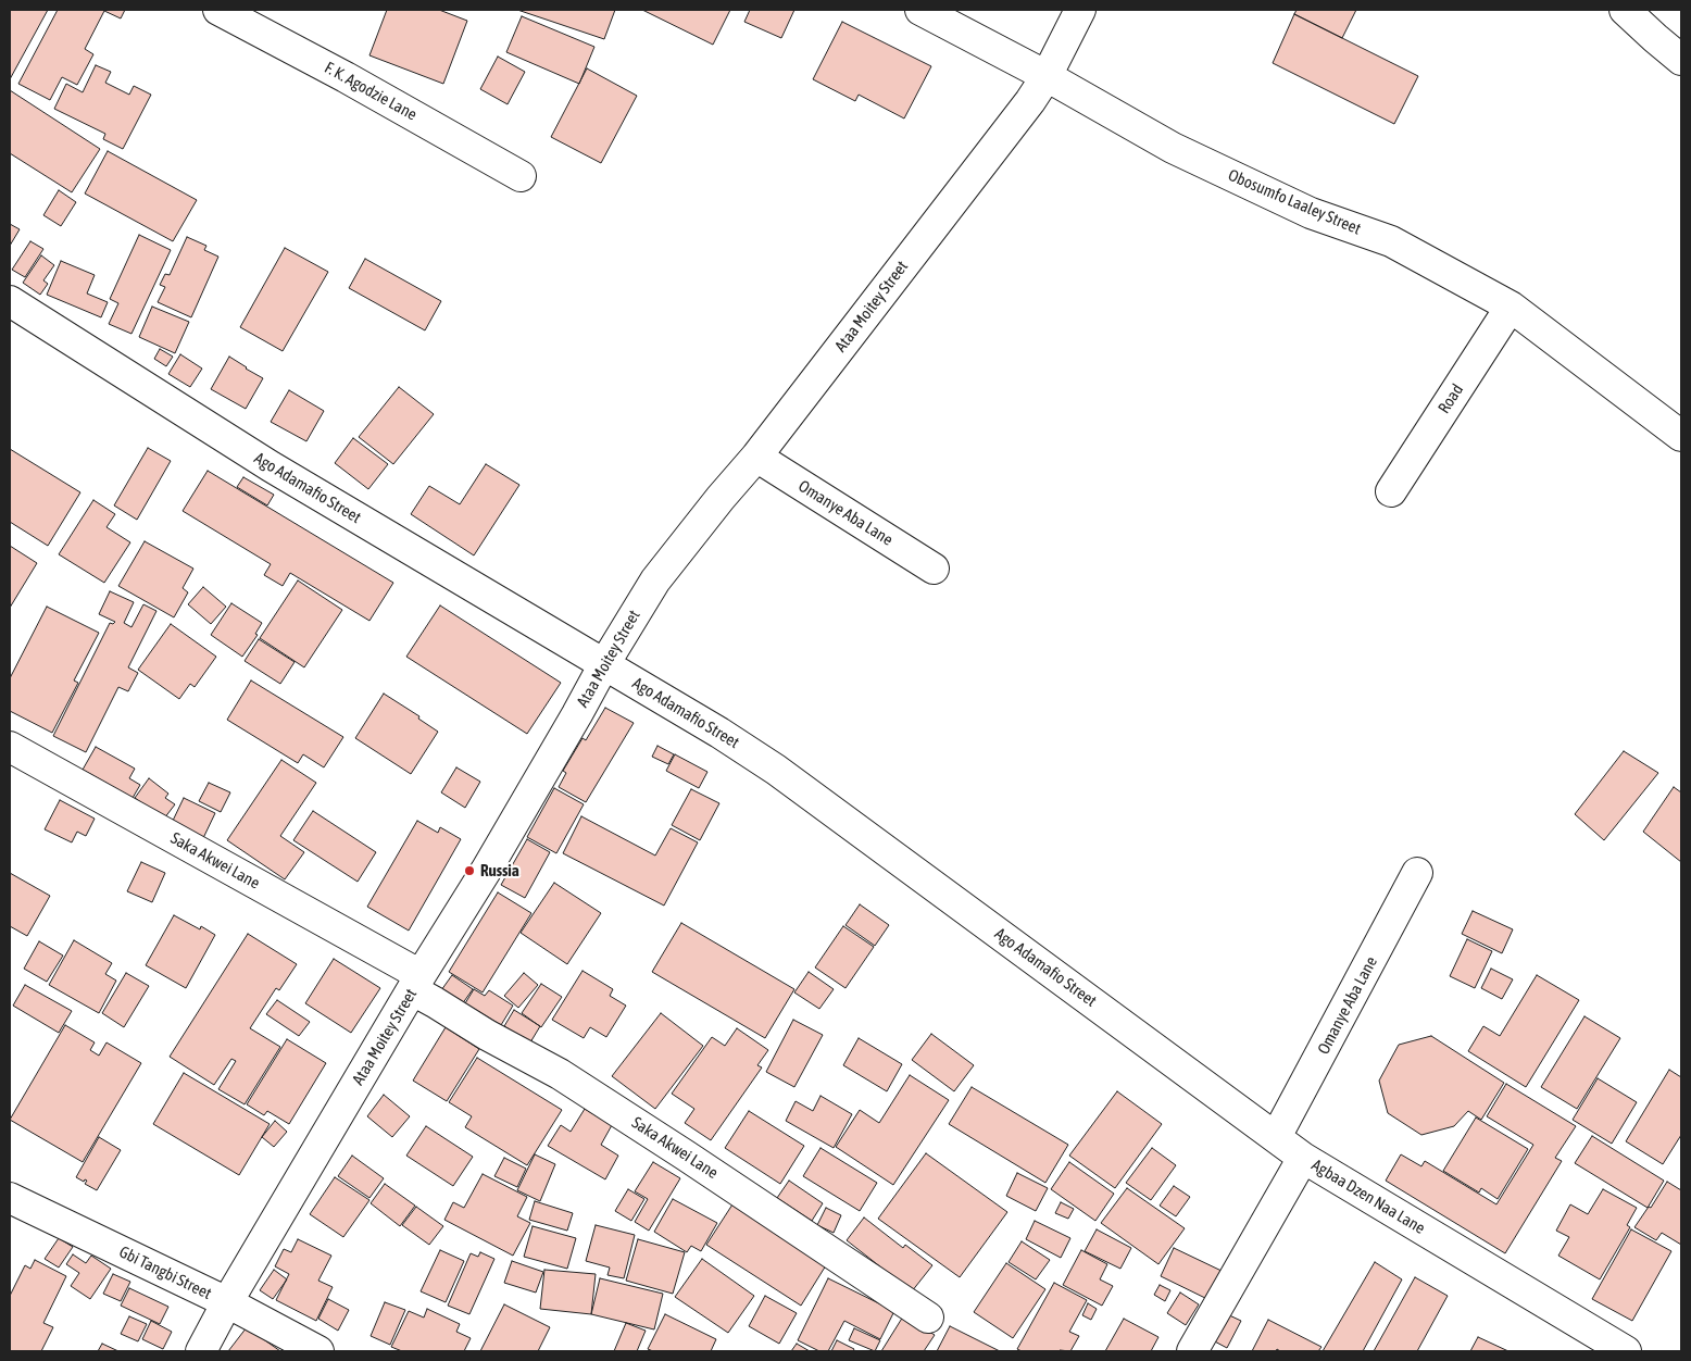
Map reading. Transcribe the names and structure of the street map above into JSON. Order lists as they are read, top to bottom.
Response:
{
  "streets": {
    "street": [
      "F. K. Agodzie Lane",
      "Obosumfo Laaley Street",
      "Ataa Moitey Street",
      "Road",
      "Ago Adamafio Street",
      "Omanye Aba Lane",
      "Saka Akwei Lane",
      "Agbaa Dzen Naa Lane",
      "Gbi Tangbi Street"
    ]
  },
  "crossings": [
    ["Obosumfo Laaley Street", "Ataa Moitey Street"],
    ["Obosumfo Laaley Street", "Road"],
    ["Ataa Moitey Street", "Ago Adamafio Street"],
    ["Ataa Moitey Street", "Omanye Aba Lane"],
    ["Ataa Moitey Street", "Saka Akwei Lane"],
    ["Ataa Moitey Street", "Gbi Tangbi Street"],
    ["Ago Adamafio Street", "Omanye Aba Lane"],
    ["Ago Adamafio Street", "Agbaa Dzen Naa Lane"]
  ],
  "places": ["Russia"]
}
